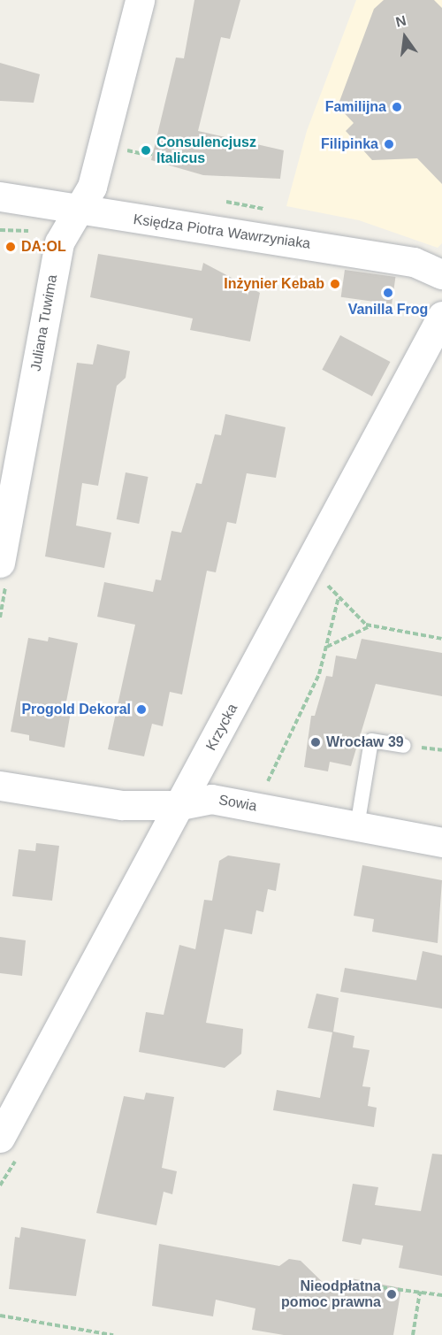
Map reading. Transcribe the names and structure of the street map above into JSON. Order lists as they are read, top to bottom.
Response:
{
  "streets": {
    "street": [
      "Księdza Piotra Wawrzyniaka",
      "Juliana Tuwima",
      "Krzycka",
      "Sowia"
    ]
  },
  "crossings": [
    ["Księdza Piotra Wawrzyniaka", "Juliana Tuwima"],
    ["Krzycka", "Sowia"]
  ],
  "places": [
    "Familijna",
    "Filipinka",
    "Consulencjusz Italicus",
    "DA:OL",
    "Inżynier Kebab",
    "Vanilla Frog",
    "Progold Dekoral",
    "Wrocław 39",
    "Nieodpłatna pomoc prawna"
  ],
  "north": "top"
}
